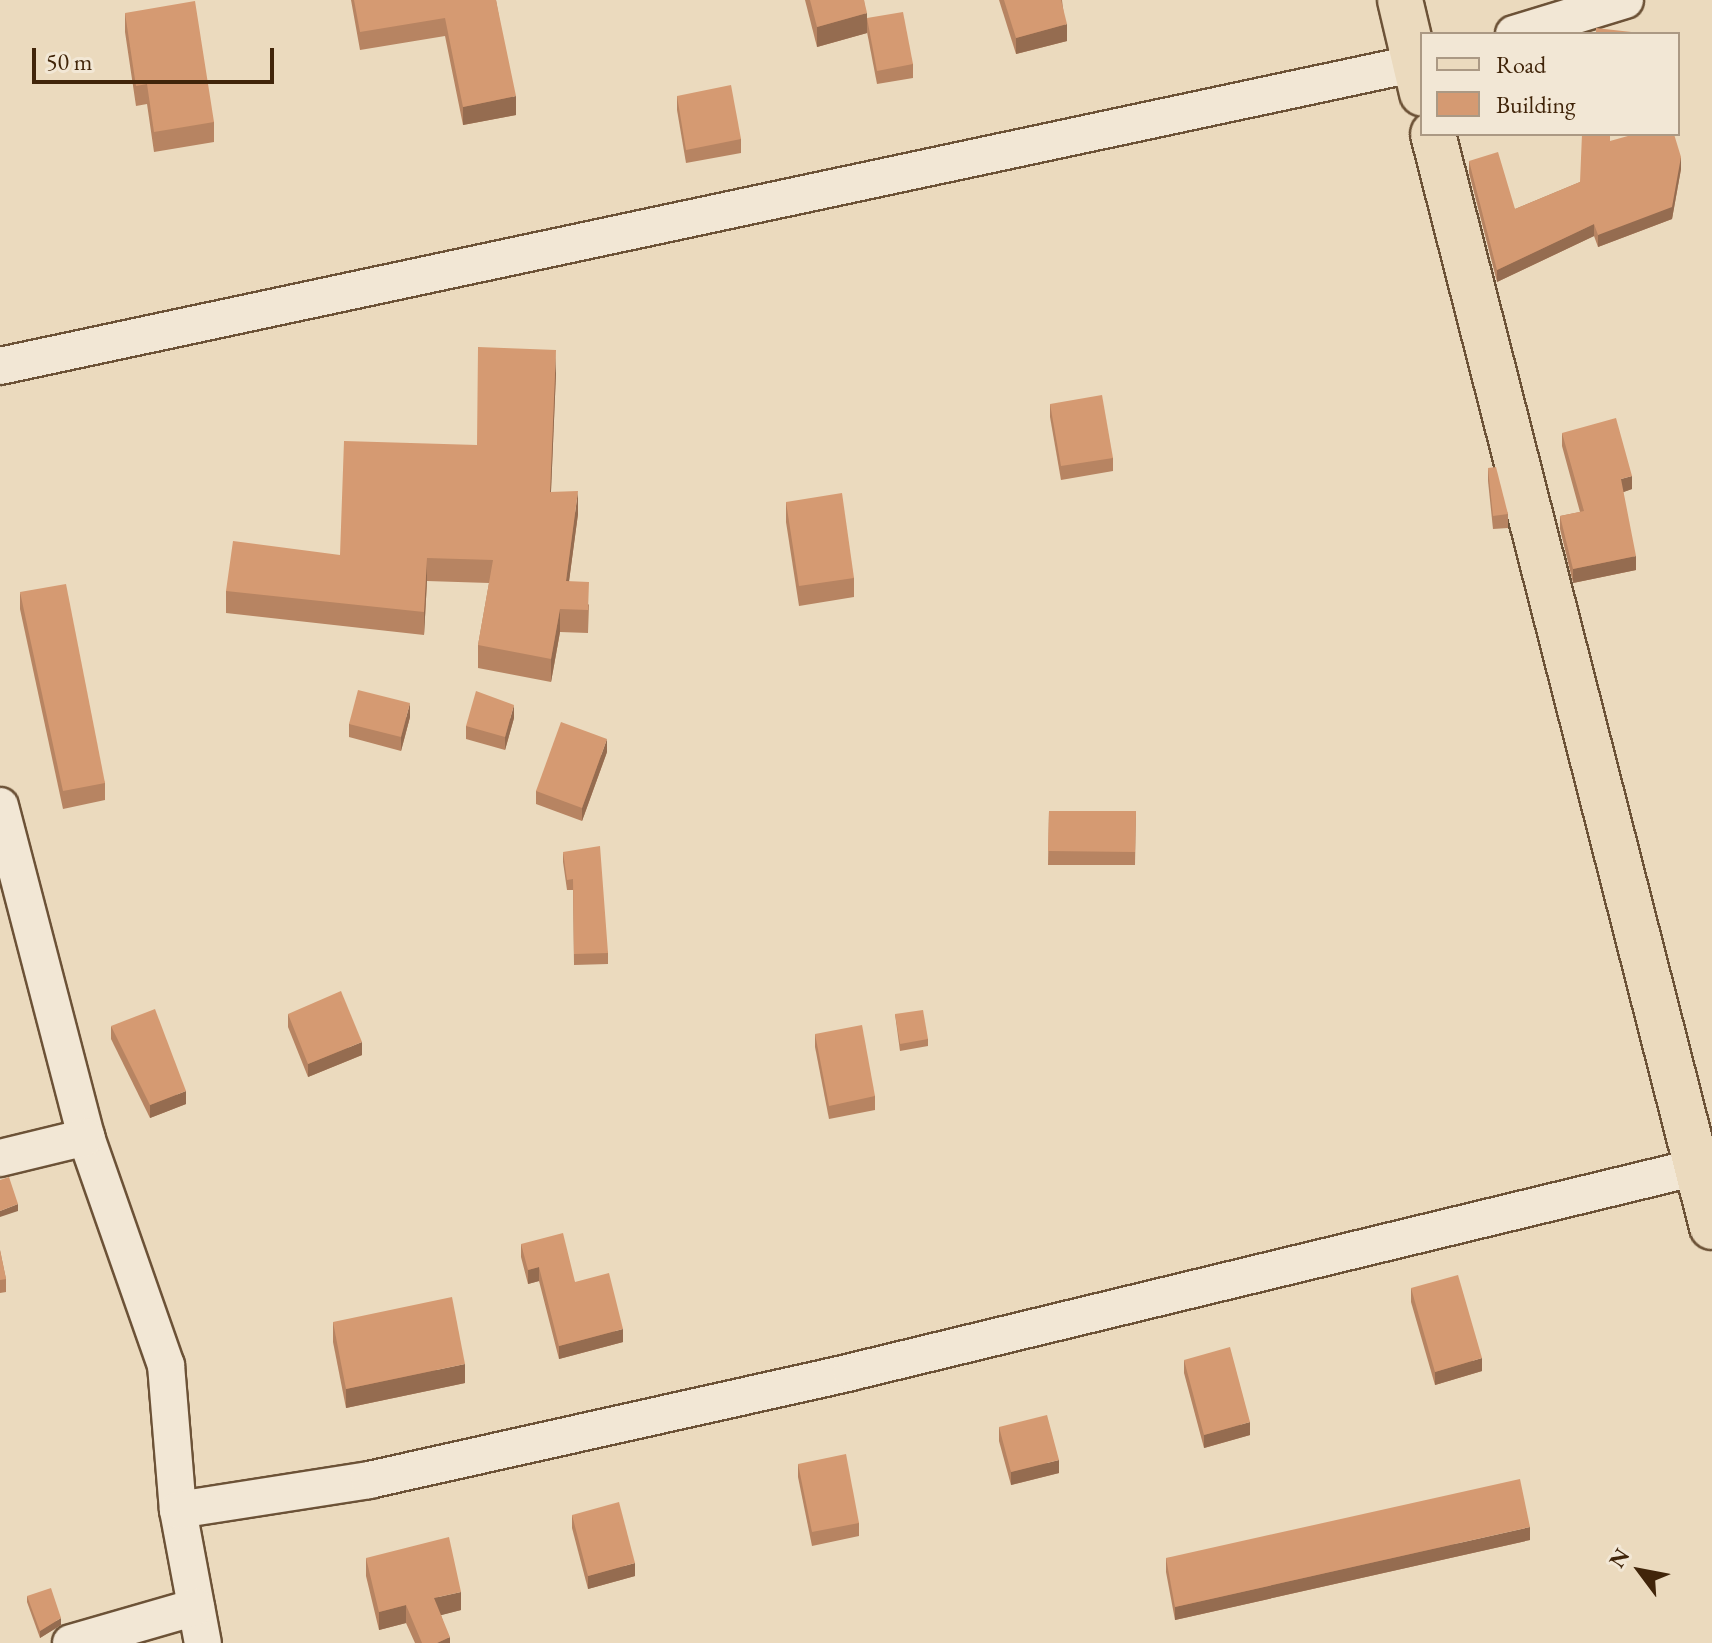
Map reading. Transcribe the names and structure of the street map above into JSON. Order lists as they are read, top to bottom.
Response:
{
  "legend": ["Road", "Building"],
  "scale_bar": "50 m",
  "north": "top left"
}
